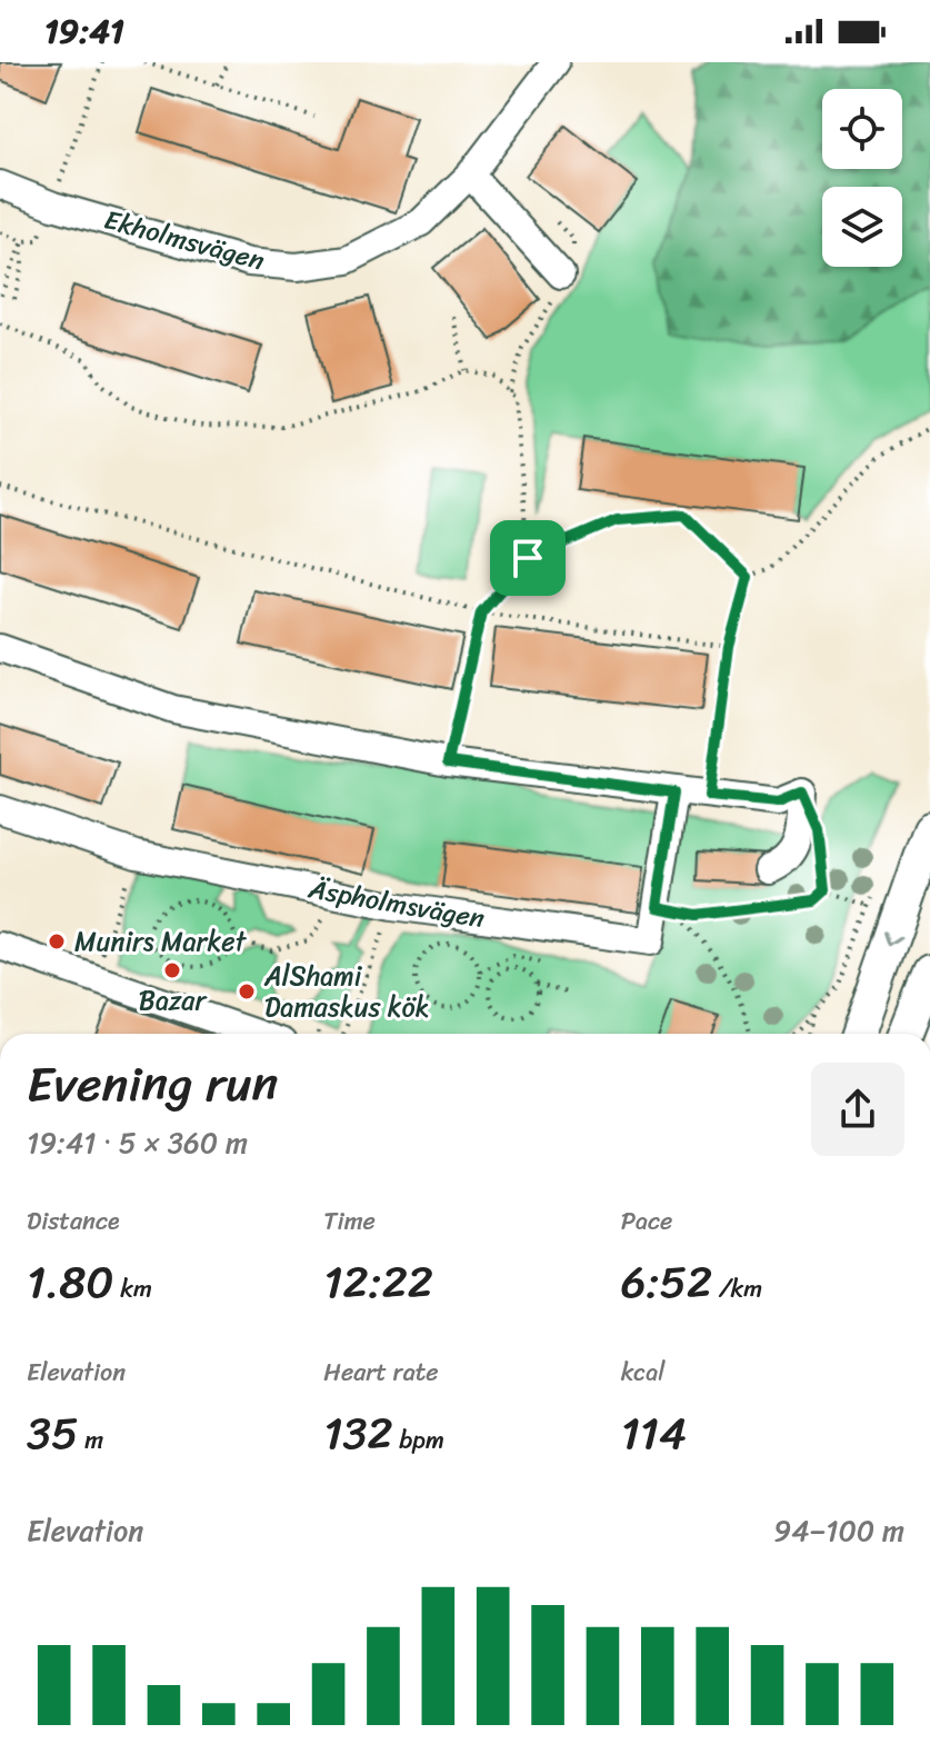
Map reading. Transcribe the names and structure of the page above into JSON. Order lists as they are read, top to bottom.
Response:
{
  "streets": {
    "street": ["Ekholmsvägen", "Äspholmsvägen"]
  },
  "places": ["Munirs Market", "Bazar", "AlShami Damaskus kök"],
  "page": {
    "status": "19:41",
    "heading": ["Evening run", "19:41 · 5 × 360 m"],
    "stats": [
      ["Distance", "1.80 km"],
      ["Time", "12:22"],
      ["Pace", "6:52 /km"],
      ["Elevation", "35 m"],
      ["Heart rate", "132 bpm"],
      ["kcal", "114"]
    ],
    "chart": ["Elevation", "94–100 m"]
  }
}
